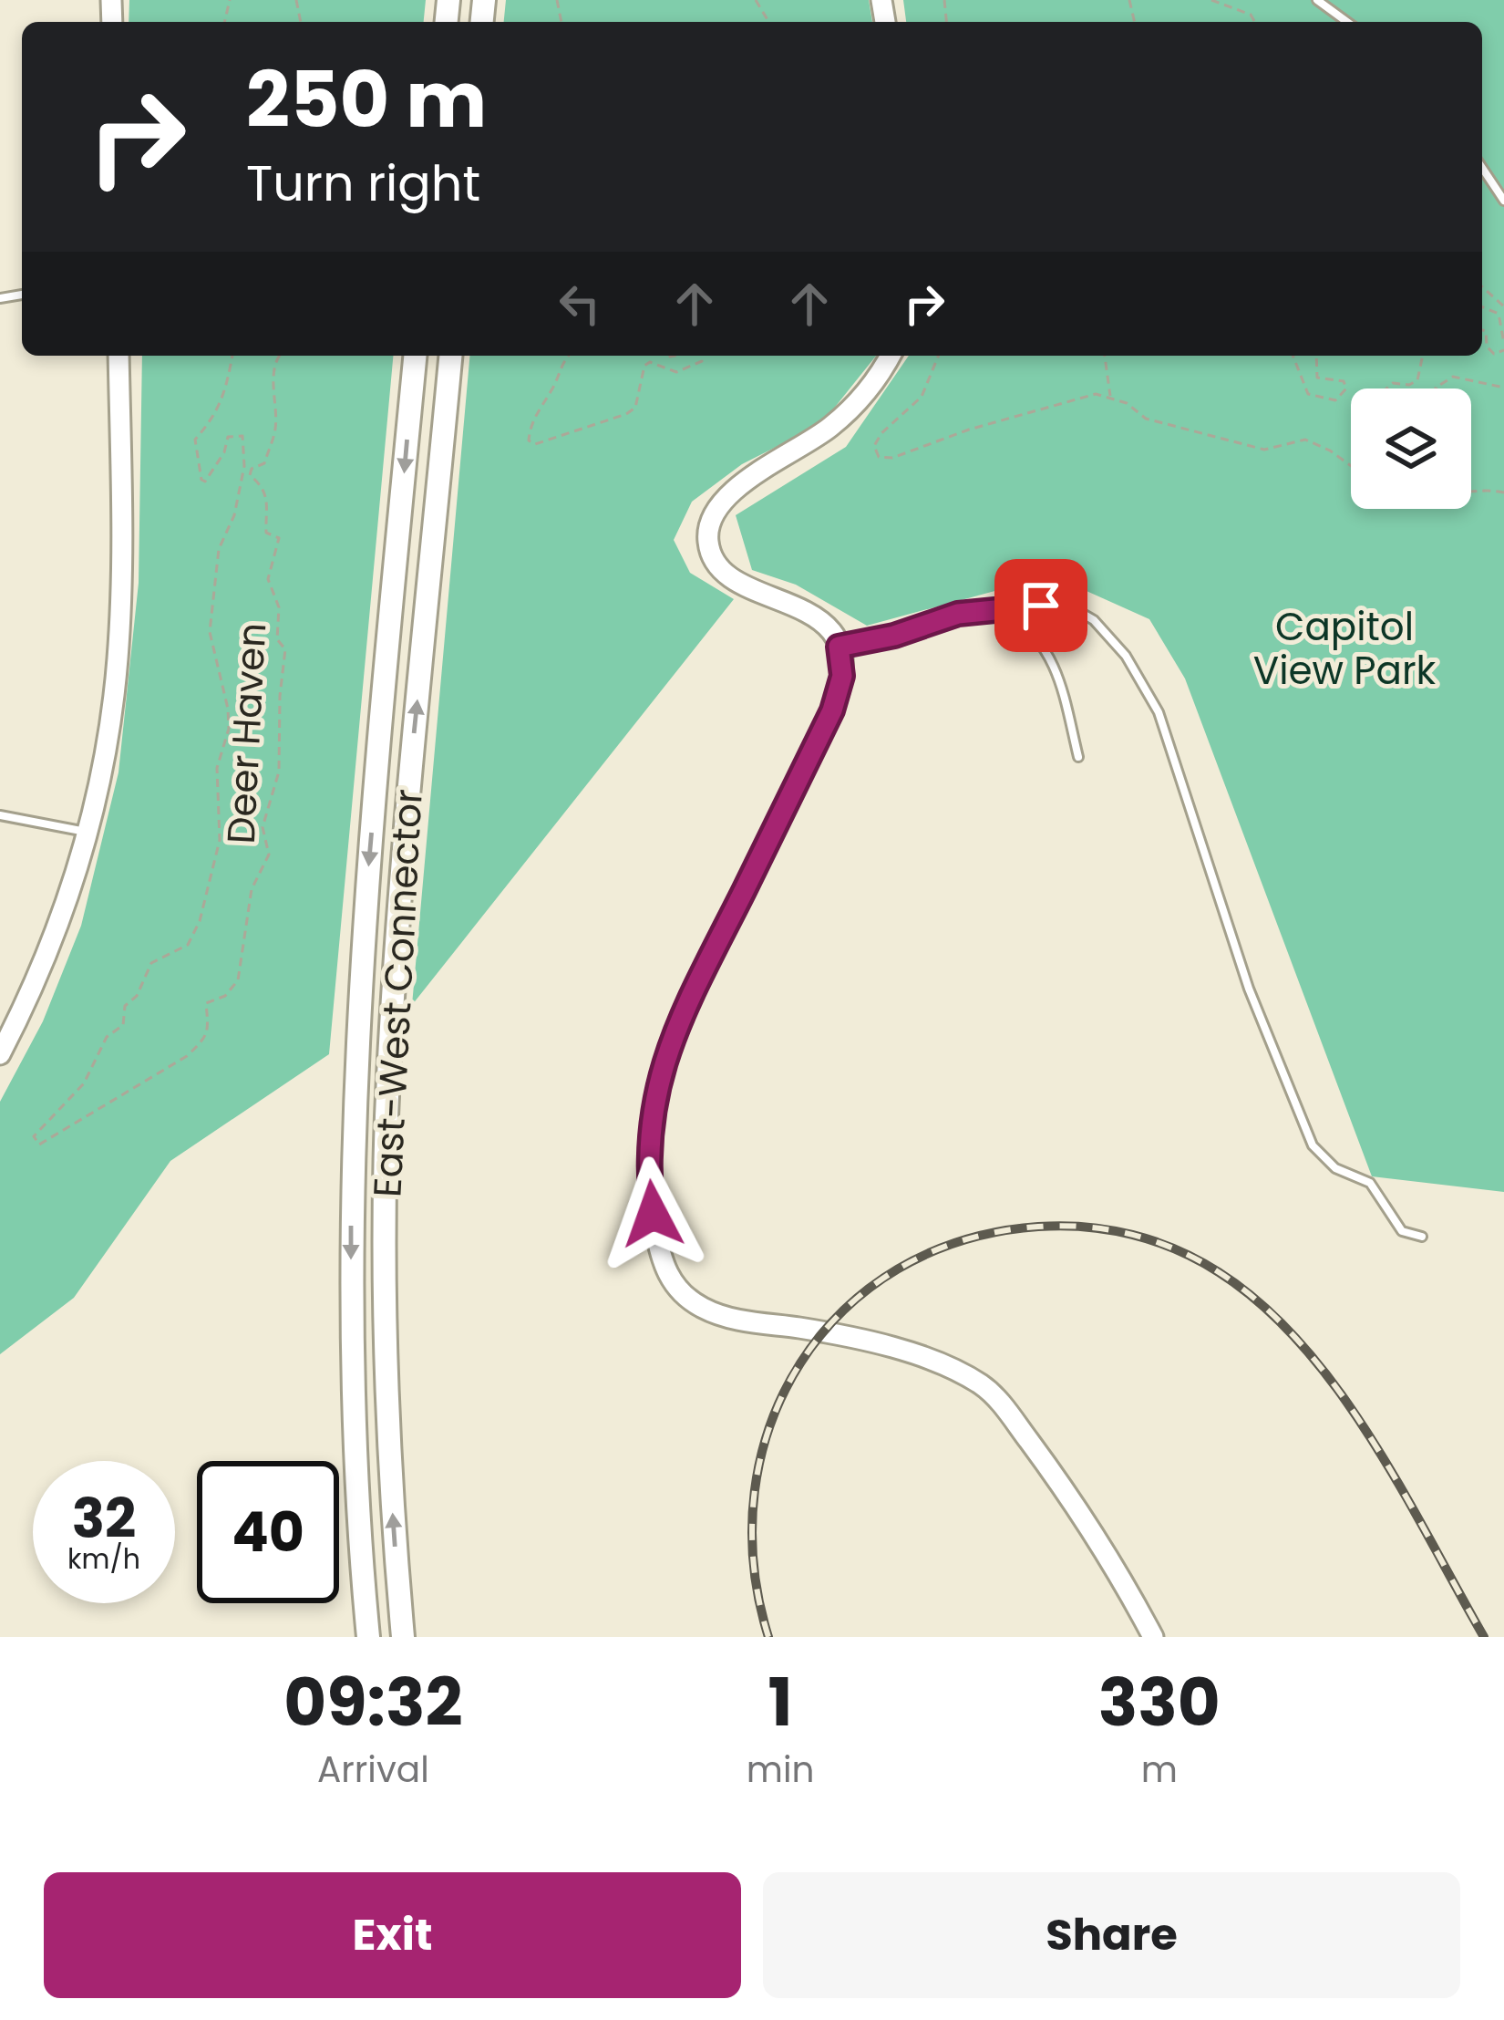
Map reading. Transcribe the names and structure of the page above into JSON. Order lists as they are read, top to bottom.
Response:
{
  "streets": {
    "main road": ["East-West Connector"],
    "path": ["Deer Haven"]
  },
  "parks": ["Capitol View Park"],
  "page": {
    "turn": ["250 m", "Turn right"],
    "speed": "32 km/h",
    "limit": "40",
    "eta": [
      "09:32",
      "Arrival",
      "1",
      "min",
      "330",
      "m"
    ],
    "buttons": ["Exit", "Share"]
  }
}
